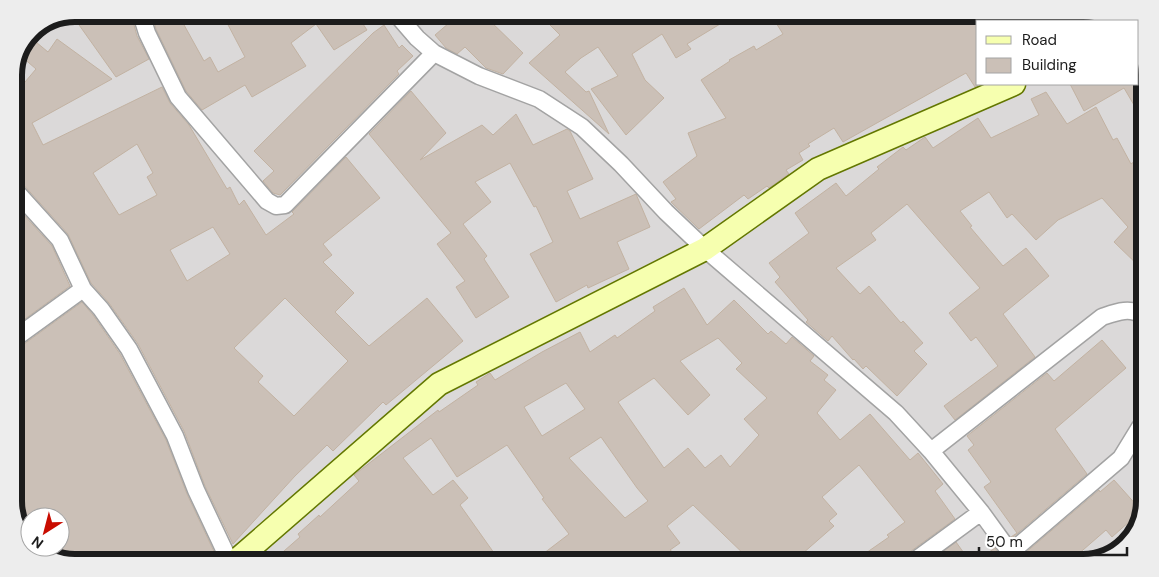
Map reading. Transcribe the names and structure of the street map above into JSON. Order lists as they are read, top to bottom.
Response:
{
  "legend": ["Road", "Building"],
  "scale_bar": "50 m",
  "north": "bottom left"
}
